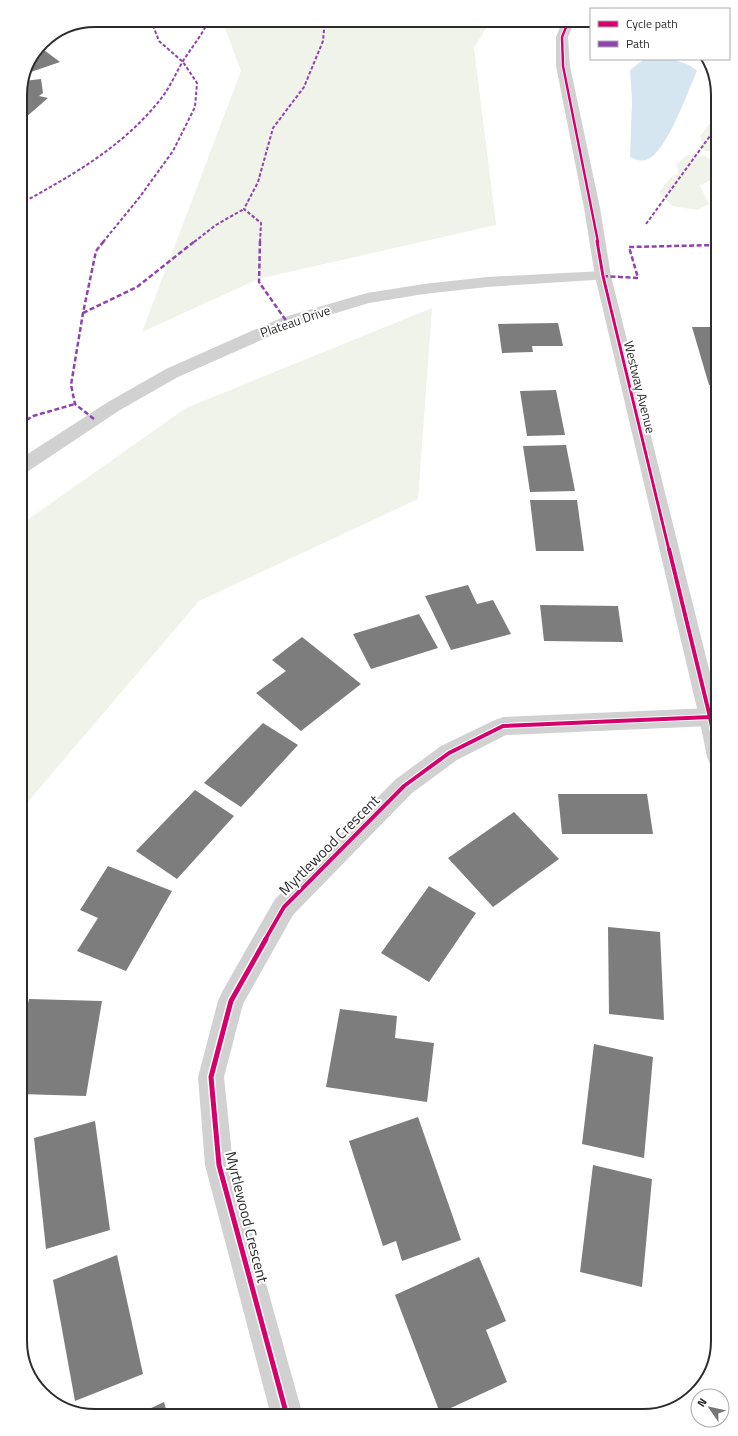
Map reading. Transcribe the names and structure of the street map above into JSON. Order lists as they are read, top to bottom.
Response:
{
  "streets": {
    "street": ["Plateau Drive", "Westway Avenue", "Myrtlewood Crescent"]
  },
  "crossings": [
    ["Plateau Drive", "Westway Avenue"],
    ["Westway Avenue", "Myrtlewood Crescent"]
  ],
  "legend": ["Cycle path", "Path"],
  "north": "top left"
}
